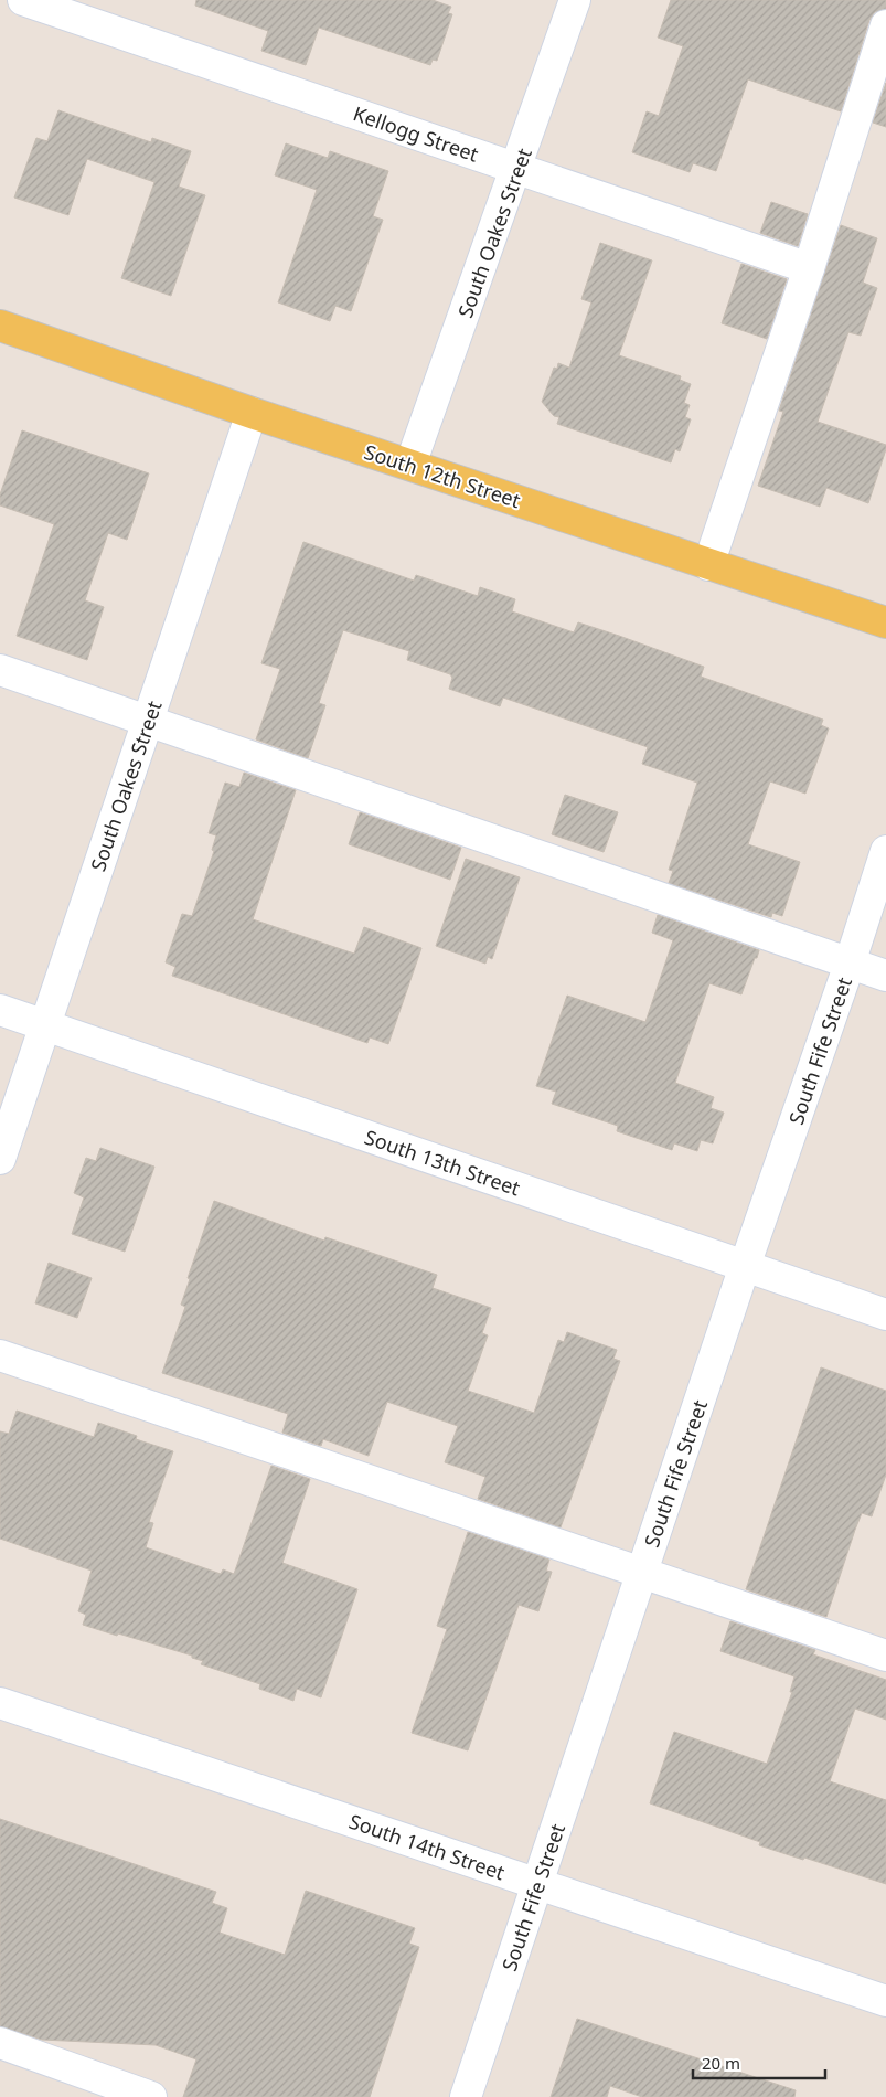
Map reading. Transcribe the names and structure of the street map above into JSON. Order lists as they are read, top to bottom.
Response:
{
  "streets": {
    "main road": ["South 12th Street"],
    "street": [
      "Kellogg Street",
      "South Oakes Street",
      "South Fife Street",
      "South 13th Street",
      "South 14th Street"
    ]
  },
  "crossings": [
    ["Kellogg Street", "South Oakes Street"],
    ["South Oakes Street", "South 12th Street"],
    ["South Oakes Street", "South 13th Street"],
    ["South Fife Street", "South 13th Street"],
    ["South Fife Street", "South 14th Street"]
  ],
  "scale_bar": "20 m"
}
